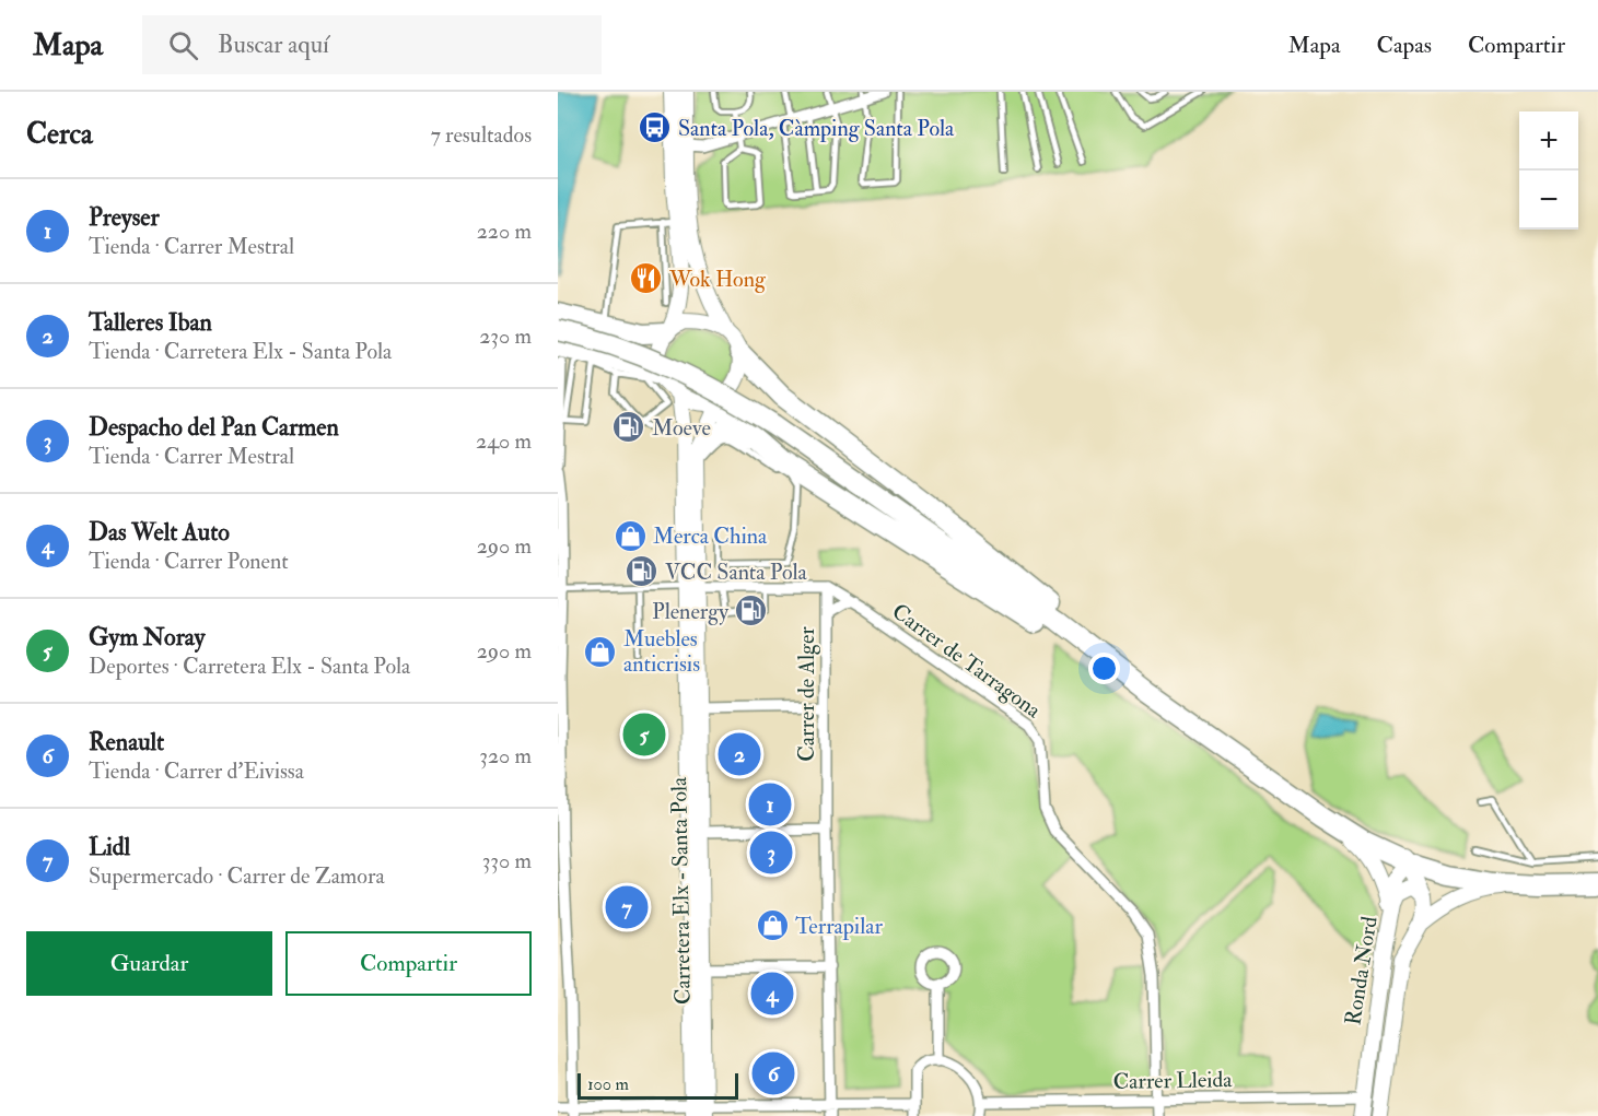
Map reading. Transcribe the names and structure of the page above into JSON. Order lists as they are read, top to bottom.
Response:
{
  "streets": {
    "main road": ["Carretera Elx - Santa Pola", "Ronda Nord"],
    "street": ["Carrer de Tarragona", "Carrer de Alger", "Carrer Lleida"]
  },
  "crossings": [
    ["Carrer de Tarragona", "Carrer de Alger"],
    ["Carrer de Tarragona", "Carrer Lleida"],
    ["Ronda Nord", "Carrer Lleida"]
  ],
  "places": {
    "bus stop": ["Santa Pola, Càmping Santa Pola"],
    "restaurant": ["Wok Hong"],
    "fuel station": ["Moeve", "VCC Santa Pola", "Plenergy"],
    "shop": ["Merca China", "Muebles anticrisis", "Terrapilar"]
  },
  "scale_bar": "100 m",
  "page": {
    "header": "Mapa",
    "search": "Buscar aquí",
    "nav": ["Mapa", "Capas", "Compartir"],
    "heading": ["Cerca", "7 resultados"],
    "map_buttons": ["+", "−"],
    "list": [
      {
        "mark": "1",
        "name": "Preyser",
        "note": "Tienda · Carrer Mestral",
        "value": "220 m"
      },
      {
        "mark": "2",
        "name": "Talleres Iban",
        "note": "Tienda · Carretera Elx - Santa Pola",
        "value": "230 m"
      },
      {
        "mark": "3",
        "name": "Despacho del Pan Carmen",
        "note": "Tienda · Carrer Mestral",
        "value": "240 m"
      },
      {
        "mark": "4",
        "name": "Das Welt Auto",
        "note": "Tienda · Carrer Ponent",
        "value": "290 m"
      },
      {
        "mark": "5",
        "name": "Gym Noray",
        "note": "Deportes · Carretera Elx - Santa Pola",
        "value": "290 m"
      },
      {
        "mark": "6",
        "name": "Renault",
        "note": "Tienda · Carrer d'Eivissa",
        "value": "320 m"
      },
      {
        "mark": "7",
        "name": "Lidl",
        "note": "Supermercado · Carrer de Zamora",
        "value": "330 m"
      }
    ],
    "pins": [
      "5",
      "2",
      "1",
      "3",
      "7",
      "4",
      "6"
    ],
    "buttons": ["Guardar", "Compartir"],
    "scale": "100 m"
  }
}
